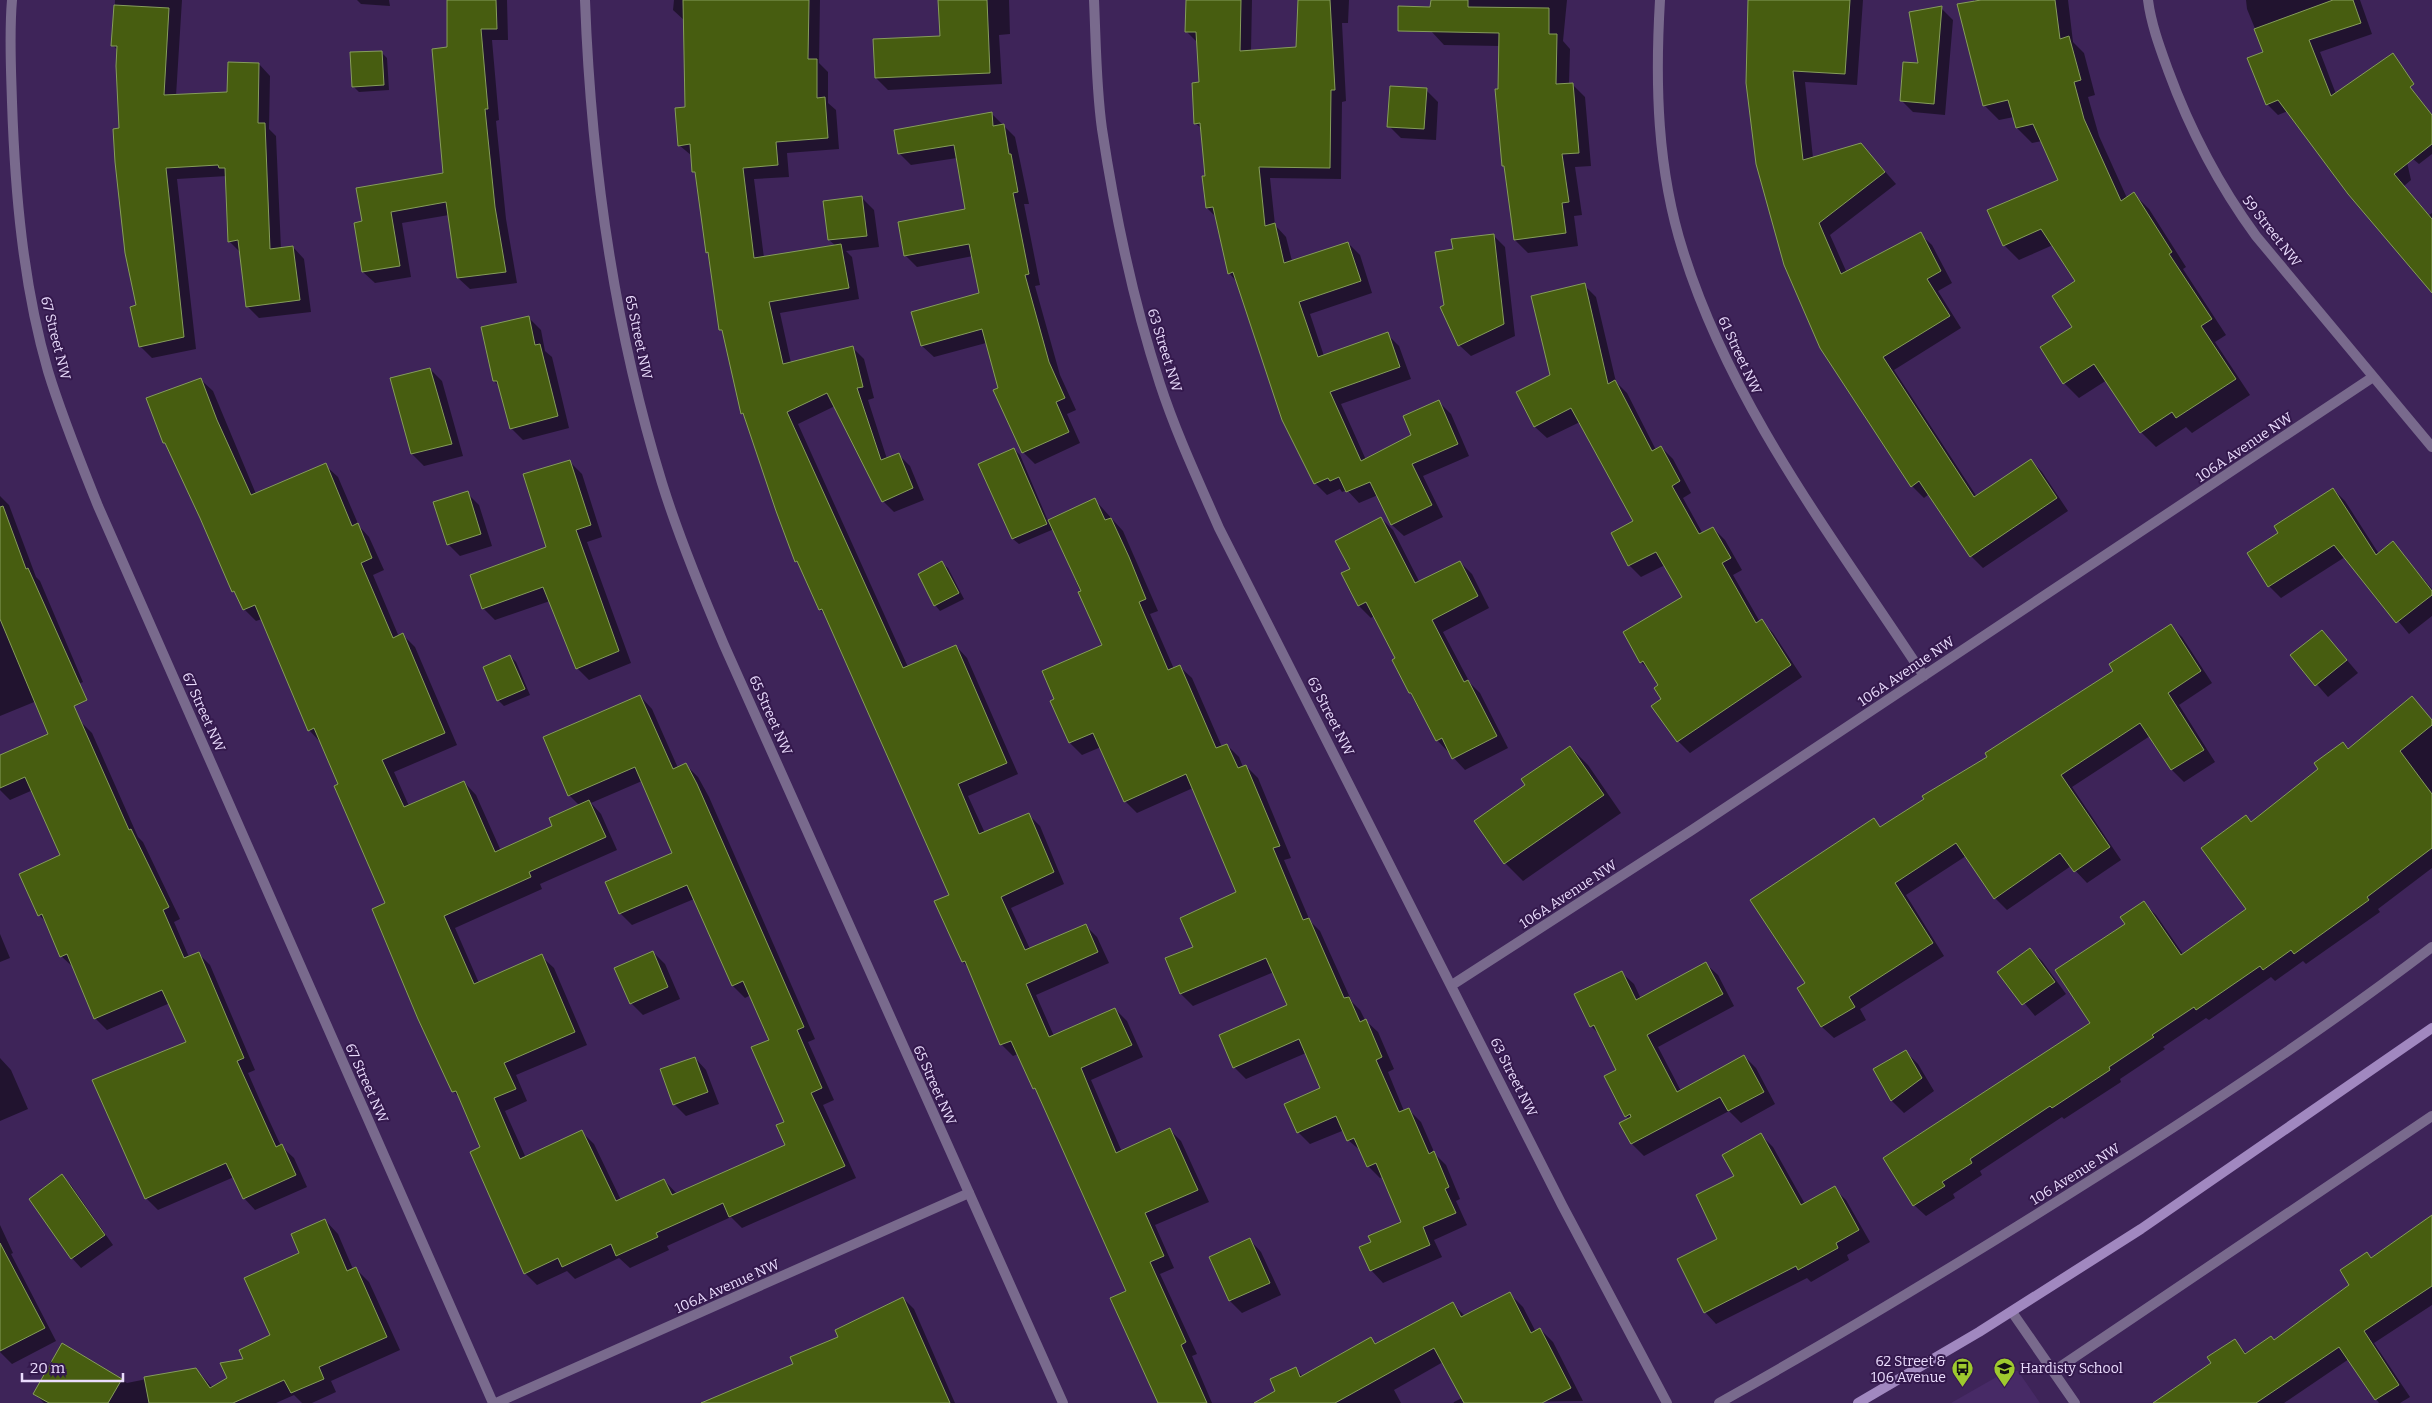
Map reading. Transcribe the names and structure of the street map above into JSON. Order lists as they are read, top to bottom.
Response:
{
  "streets": {
    "street": [
      "59 Street NW",
      "65 Street NW",
      "67 Street NW",
      "63 Street NW",
      "61 Street NW",
      "106A Avenue NW",
      "106 Avenue NW"
    ]
  },
  "crossings": [
    ["59 Street NW", "106A Avenue NW"],
    ["65 Street NW", "106A Avenue NW"],
    ["67 Street NW", "106A Avenue NW"],
    ["63 Street NW", "106A Avenue NW"],
    ["61 Street NW", "106A Avenue NW"]
  ],
  "places": {
    "school or university": ["Hardisty School"],
    "bus stop": ["62 Street & 106 Avenue"]
  },
  "scale_bar": "20 m"
}
